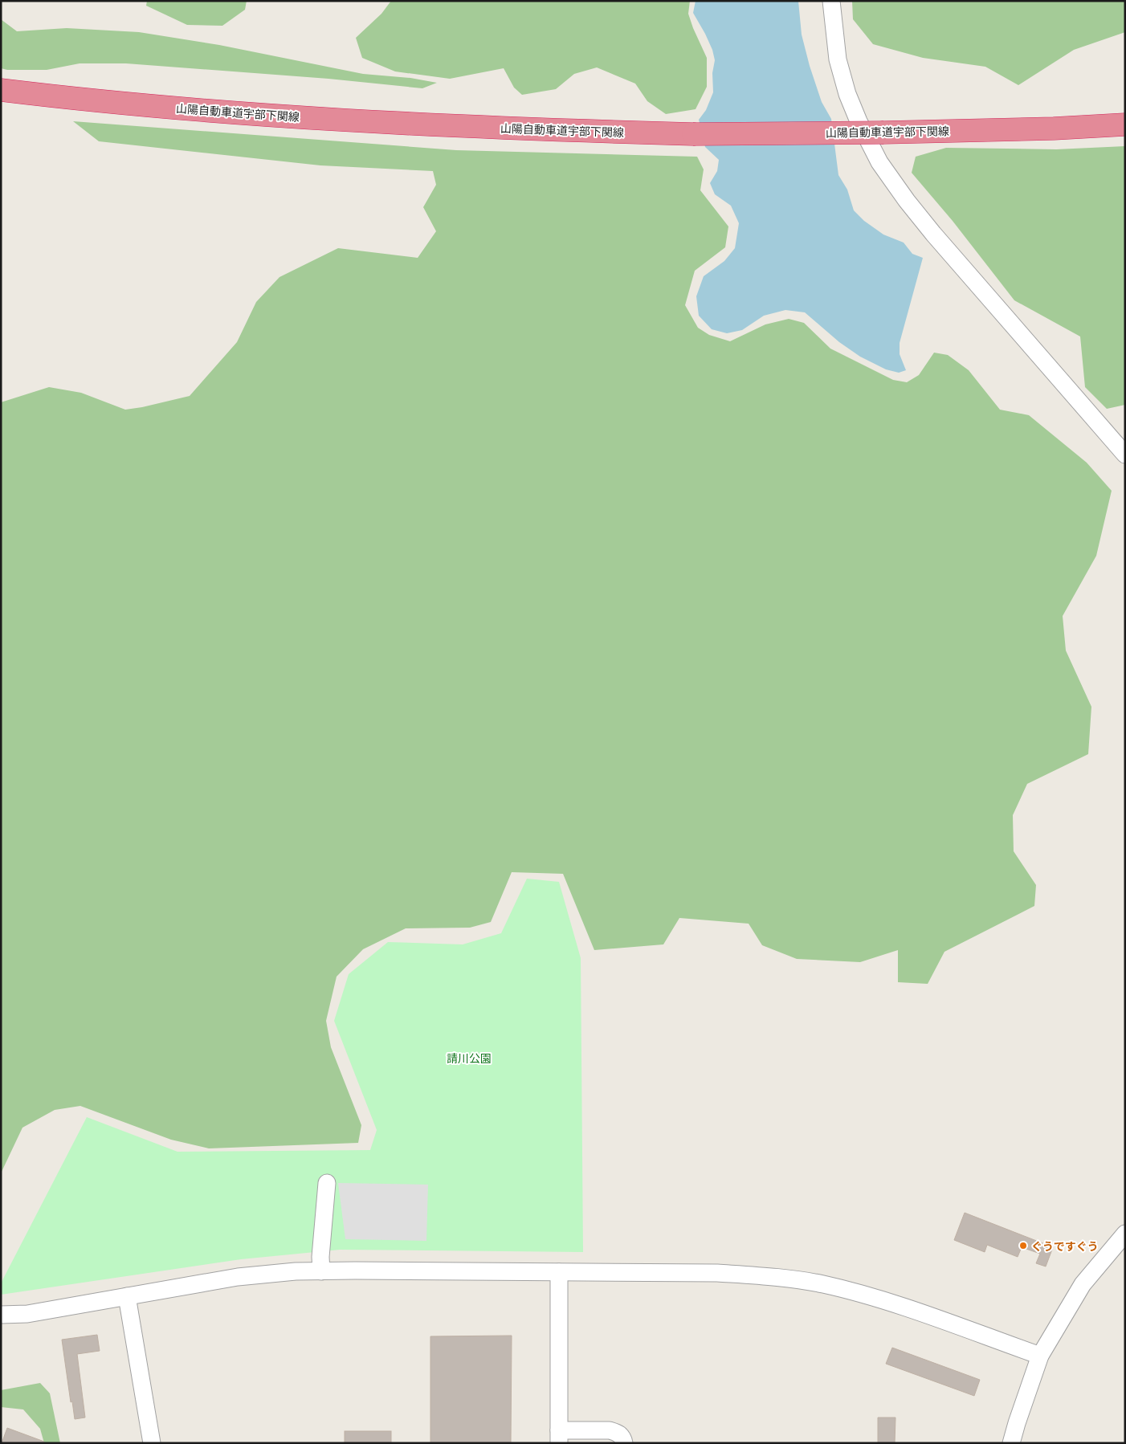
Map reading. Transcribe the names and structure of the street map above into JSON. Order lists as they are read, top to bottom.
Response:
{
  "streets": {
    "highway": ["山陽自動車道宇部下関線"]
  },
  "parks": ["請川公園"],
  "places": ["ぐうですぐう"]
}
